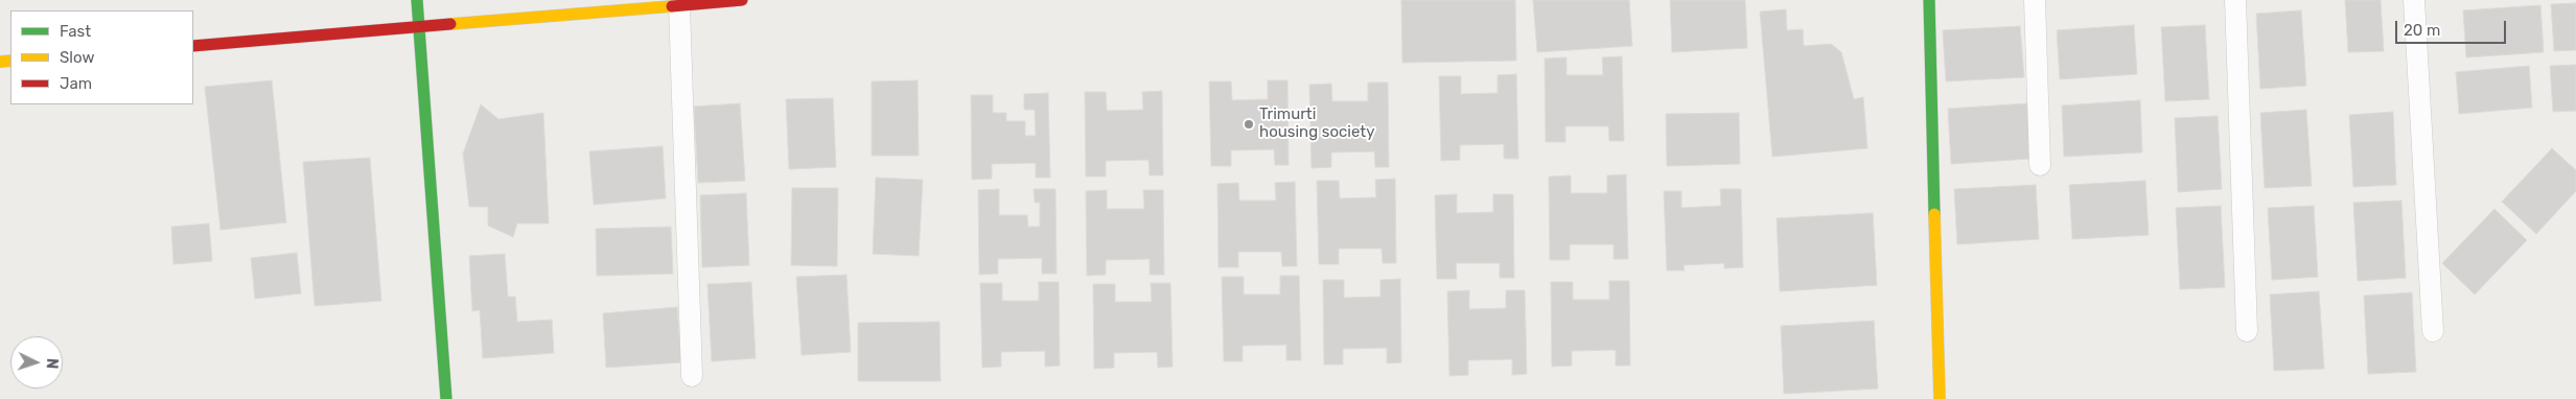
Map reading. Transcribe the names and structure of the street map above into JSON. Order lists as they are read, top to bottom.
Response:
{
  "places": ["Trimurti housing society"],
  "legend": ["Fast", "Slow", "Jam"],
  "scale_bar": "20 m",
  "north": "right"
}
